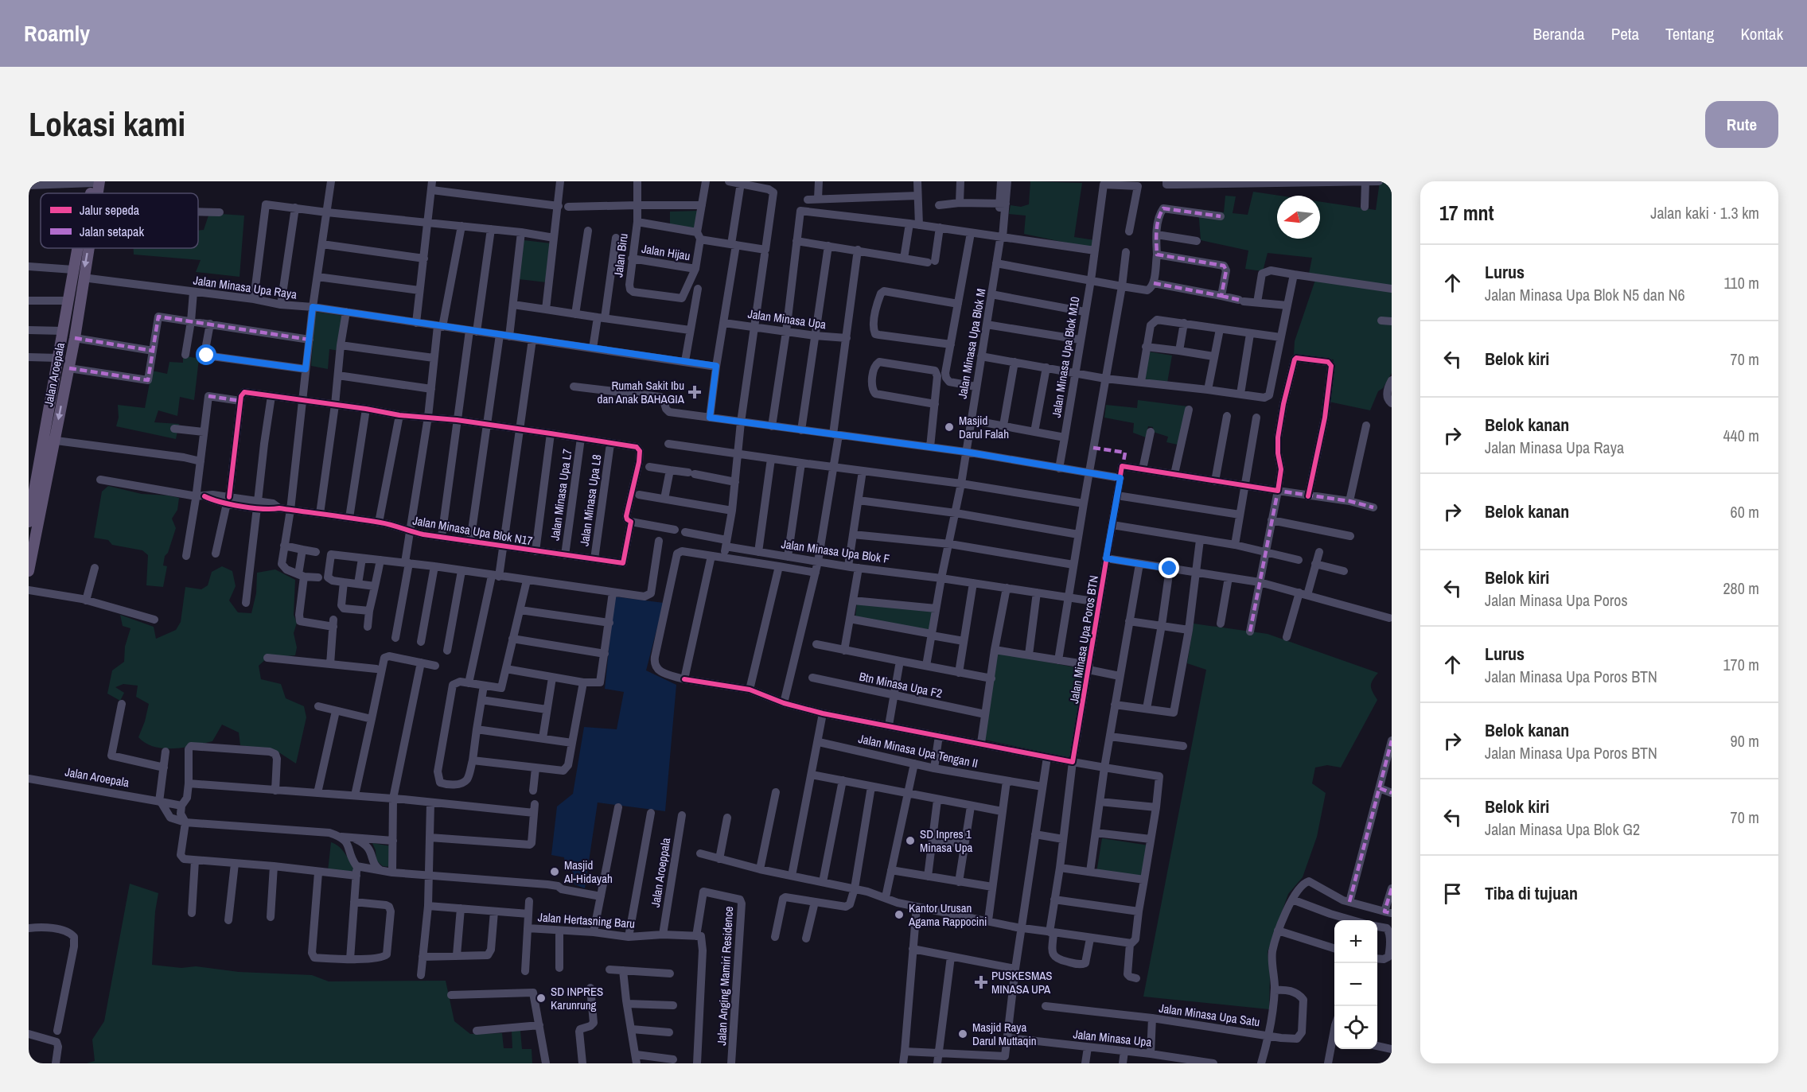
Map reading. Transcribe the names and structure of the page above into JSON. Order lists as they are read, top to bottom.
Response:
{
  "streets": {
    "main road": ["Jalan Aroepala"],
    "street": [
      "Jalan Hijau",
      "Jalan Biru",
      "Jalan Minasa Upa Raya",
      "Jalan Minasa Upa",
      "Jalan Minasa Upa Blok M",
      "Jalan Minasa Upa Blok M10",
      "Jalan Minasa Upa L7",
      "Jalan Minasa Upa L8",
      "Jalan Minasa Upa Blok N17",
      "Jalan Minasa Upa Blok F",
      "Jalan Minasa Upa Poros BTN",
      "Btn Minasa Upa F2",
      "Jalan Minasa Upa Tengan II",
      "Jalan Aroeppala",
      "Jalan Hertasning Baru",
      "Jalan Anging Mamiri Residence",
      "Jalan Minasa Upa Satu"
    ]
  },
  "crossings": [
    ["Jalan Hijau", "Jalan Biru"],
    ["Jalan Minasa Upa Raya", "Jalan Aroepala"],
    ["Jalan Minasa Upa", "Jalan Minasa Upa Satu"],
    ["Jalan Minasa Upa L7", "Jalan Minasa Upa Blok N17"],
    ["Jalan Minasa Upa L8", "Jalan Minasa Upa Blok N17"],
    ["Jalan Minasa Upa Blok F", "Jalan Minasa Upa Poros BTN"],
    ["Jalan Aroeppala", "Jalan Hertasning Baru"],
    ["Jalan Hertasning Baru", "Jalan Anging Mamiri Residence"]
  ],
  "places": {
    "health": ["Rumah Sakit Ibu dan Anak BAHAGIA", "PUSKESMAS MINASA UPA"],
    "other": [
      "Masjid Darul Falah",
      "SD Inpres 1 Minasa Upa",
      "Masjid Al-Hidayah",
      "Kantor Urusan Agama Rappocini",
      "SD INPRES Karunrung",
      "Masjid Raya Darul Muttaqin"
    ]
  },
  "legend": ["Jalur sepeda", "Jalan setapak"],
  "north": "left",
  "page": {
    "header": "Roamly",
    "nav": [
      "Beranda",
      "Peta",
      "Tentang",
      "Kontak"
    ],
    "buttons": "Rute",
    "title": "Lokasi kami",
    "heading": ["17 mnt", "Jalan kaki · 1.3 km"],
    "list": [
      ["Lurus", "Jalan Minasa Upa Blok N5 dan N6", "110 m"],
      ["Belok kiri", "70 m"],
      ["Belok kanan", "Jalan Minasa Upa Raya", "440 m"],
      ["Belok kanan", "60 m"],
      ["Belok kiri", "Jalan Minasa Upa Poros", "280 m"],
      ["Lurus", "Jalan Minasa Upa Poros BTN", "170 m"],
      ["Belok kanan", "Jalan Minasa Upa Poros BTN", "90 m"],
      ["Belok kiri", "Jalan Minasa Upa Blok G2", "70 m"],
      "Tiba di tujuan"
    ],
    "map_buttons": ["+", "−"]
  }
}
